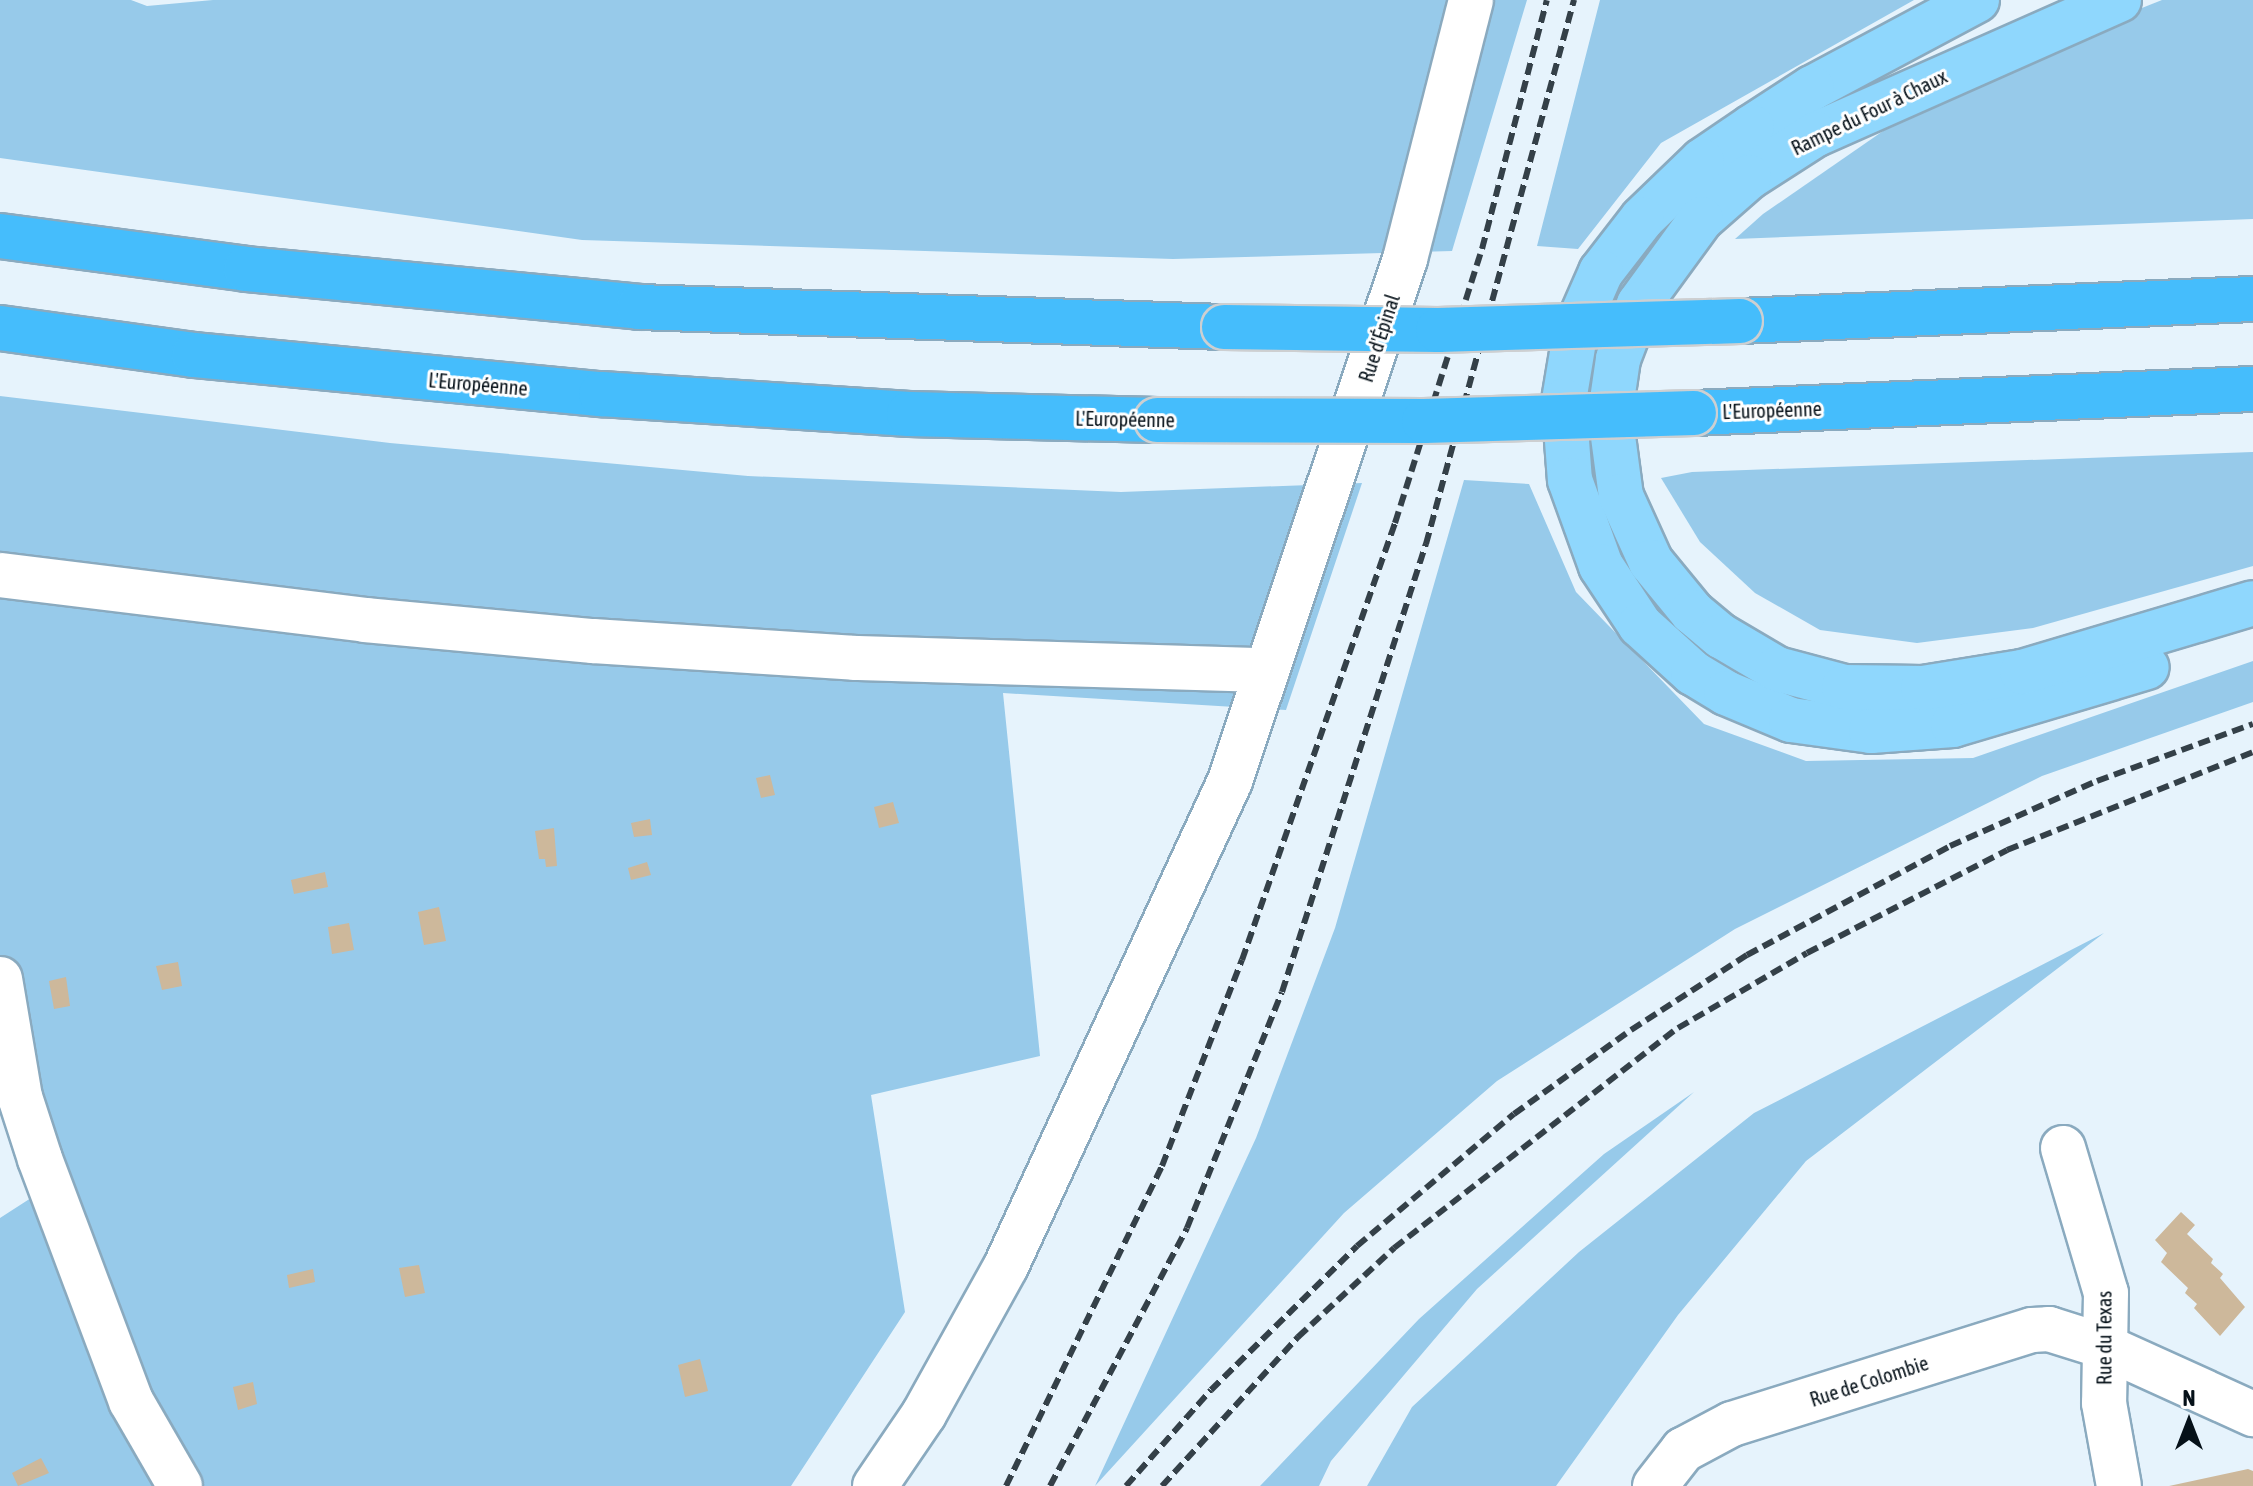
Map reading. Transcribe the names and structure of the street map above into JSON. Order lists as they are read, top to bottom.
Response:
{
  "streets": {
    "highway": ["L'Européenne"],
    "main road": ["Rampe du Four à Chaux"],
    "street": ["Rue d'Épinal", "Rue du Texas", "Rue de Colombie"]
  },
  "crossings": [
    ["Rue du Texas", "Rue de Colombie"]
  ],
  "north": "top"
}
